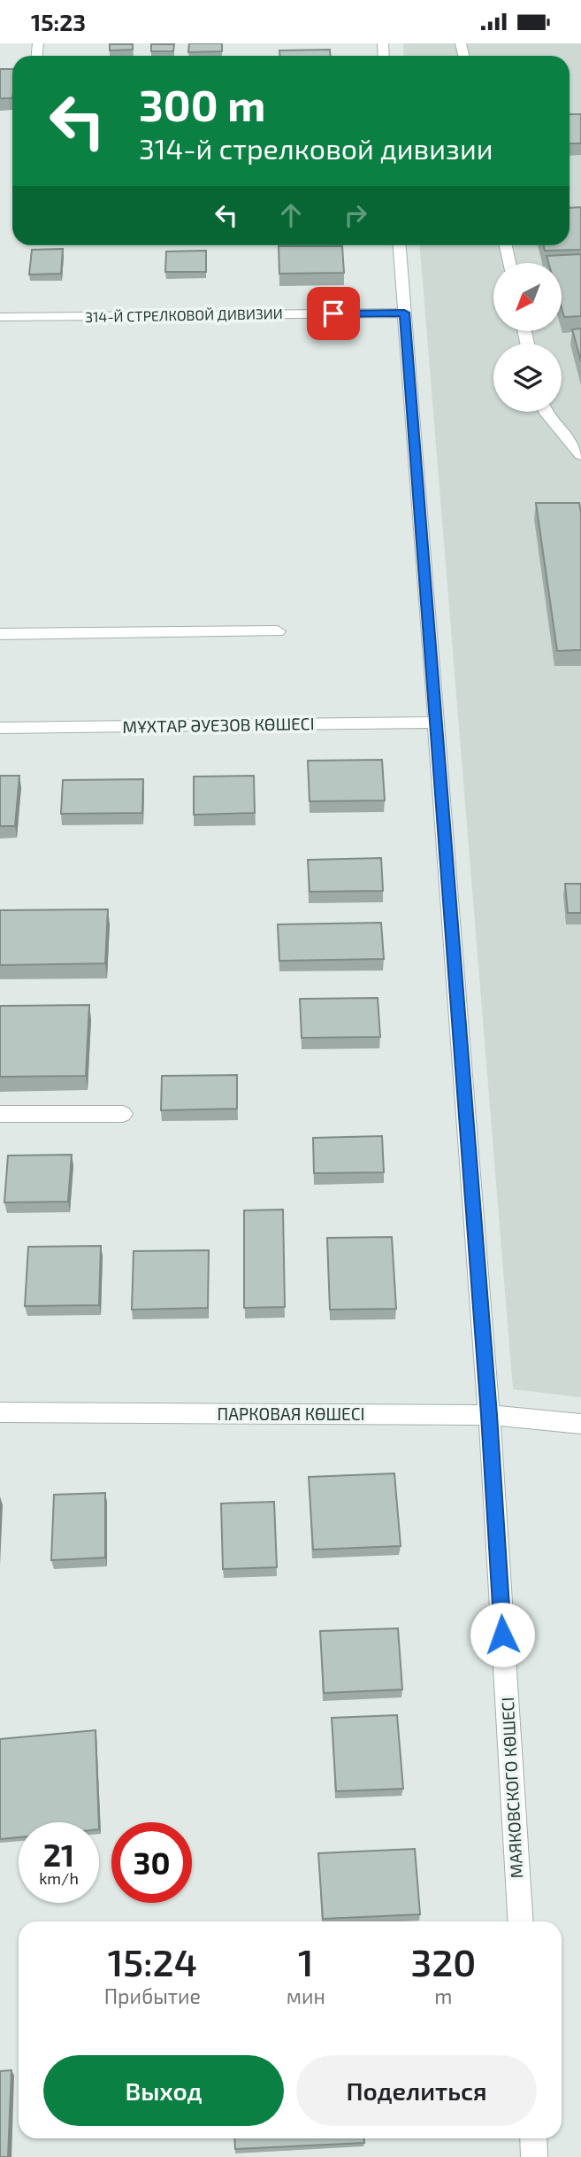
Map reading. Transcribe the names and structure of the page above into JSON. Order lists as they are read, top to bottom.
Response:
{
  "streets": {
    "street": [
      "314-Й СТРЕЛКОВОЙ ДИВИЗИИ",
      "МҰХТАР ӘУЕЗОВ КӨШЕСІ",
      "ПАРКОВАЯ КӨШЕСІ",
      "МАЯКОВСКОГО КӨШЕСІ"
    ]
  },
  "crossings": [
    ["314-Й СТРЕЛКОВОЙ ДИВИЗИИ", "МАЯКОВСКОГО КӨШЕСІ"],
    ["МҰХТАР ӘУЕЗОВ КӨШЕСІ", "МАЯКОВСКОГО КӨШЕСІ"],
    ["ПАРКОВАЯ КӨШЕСІ", "МАЯКОВСКОГО КӨШЕСІ"]
  ],
  "north": "bottom left",
  "page": {
    "status": "15:23",
    "turn": ["300 m", "314-й стрелковой дивизии"],
    "speed": "21 km/h",
    "limit": "30",
    "eta": [
      "15:24",
      "Прибытие",
      "1",
      "мин",
      "320",
      "m"
    ],
    "buttons": ["Выход", "Поделиться"]
  }
}
